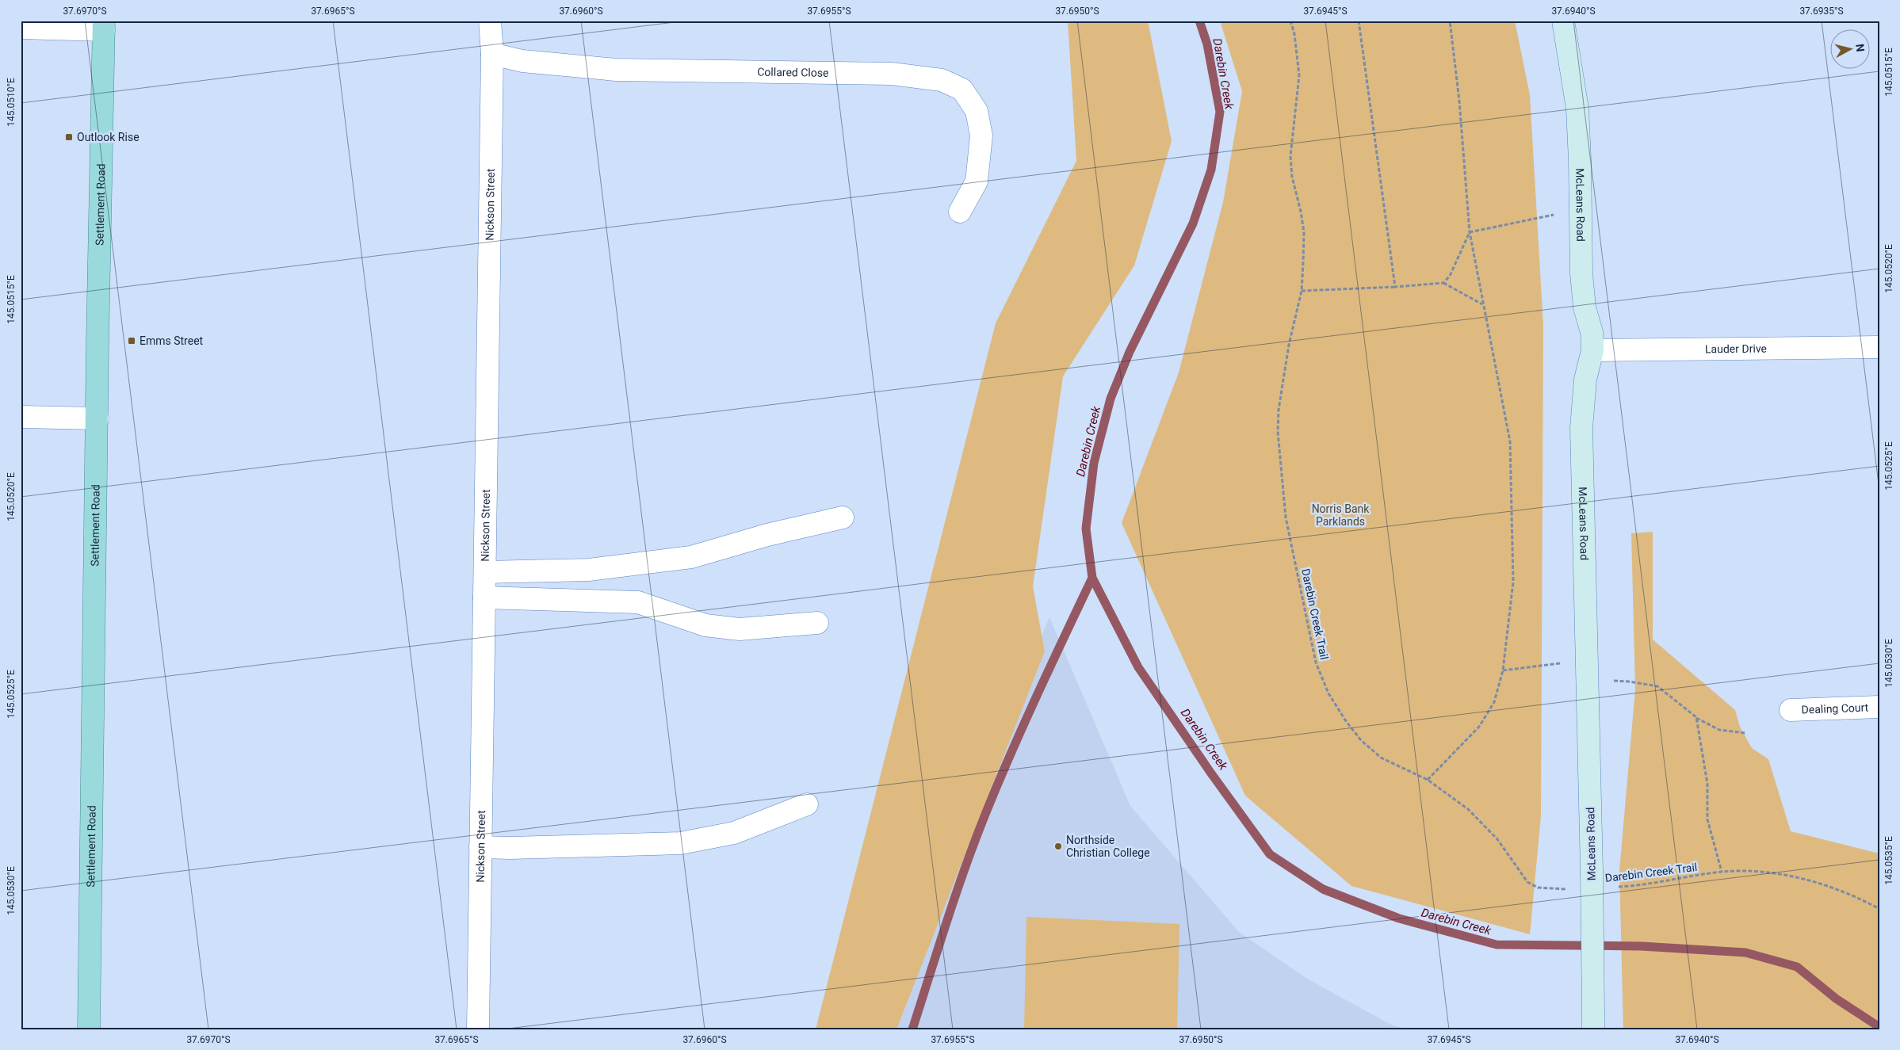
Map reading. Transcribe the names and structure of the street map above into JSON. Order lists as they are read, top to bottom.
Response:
{
  "streets": {
    "main road": ["Settlement Road"],
    "street": [
      "Collared Close",
      "Nickson Street",
      "McLeans Road",
      "Lauder Drive",
      "Dealing Court"
    ],
    "path": ["Darebin Creek Trail"]
  },
  "crossings": [
    ["Collared Close", "Nickson Street"],
    ["McLeans Road", "Lauder Drive"]
  ],
  "water": ["Darebin Creek"],
  "parks": ["Norris Bank Parklands"],
  "places": {
    "transit": ["Outlook Rise", "Emms Street"],
    "other": ["Northside Christian College"]
  },
  "north": "right",
  "coordinates": [
    "37.6970°S",
    "37.6965°S",
    "37.6960°S",
    "37.6955°S",
    "37.6950°S",
    "37.6945°S",
    "37.6940°S",
    "37.6935°S",
    "145.0515°E",
    "145.0510°E",
    "145.0520°E",
    "145.0525°E",
    "145.0530°E",
    "145.0535°E"
  ]
}
